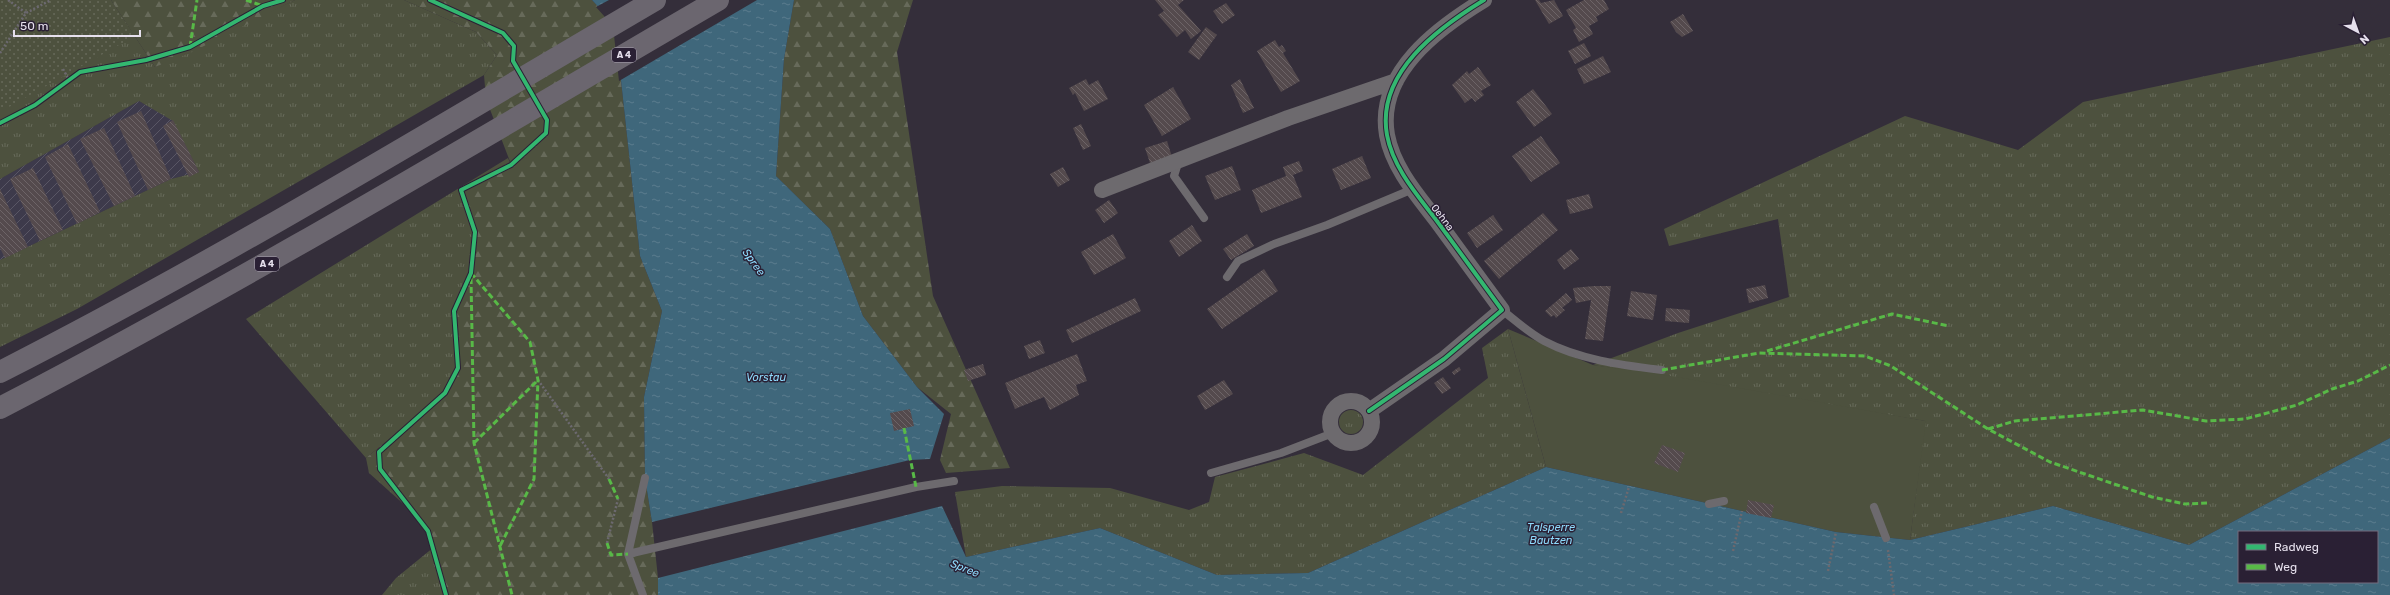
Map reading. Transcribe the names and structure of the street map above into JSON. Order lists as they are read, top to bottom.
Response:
{
  "streets": {
    "highway": ["A 4"],
    "street": ["Oehna"]
  },
  "water": ["Spree", "Vorstau", "Talsperre Bautzen"],
  "legend": ["Radweg", "Weg"],
  "scale_bar": "50 m",
  "north": "bottom right"
}
